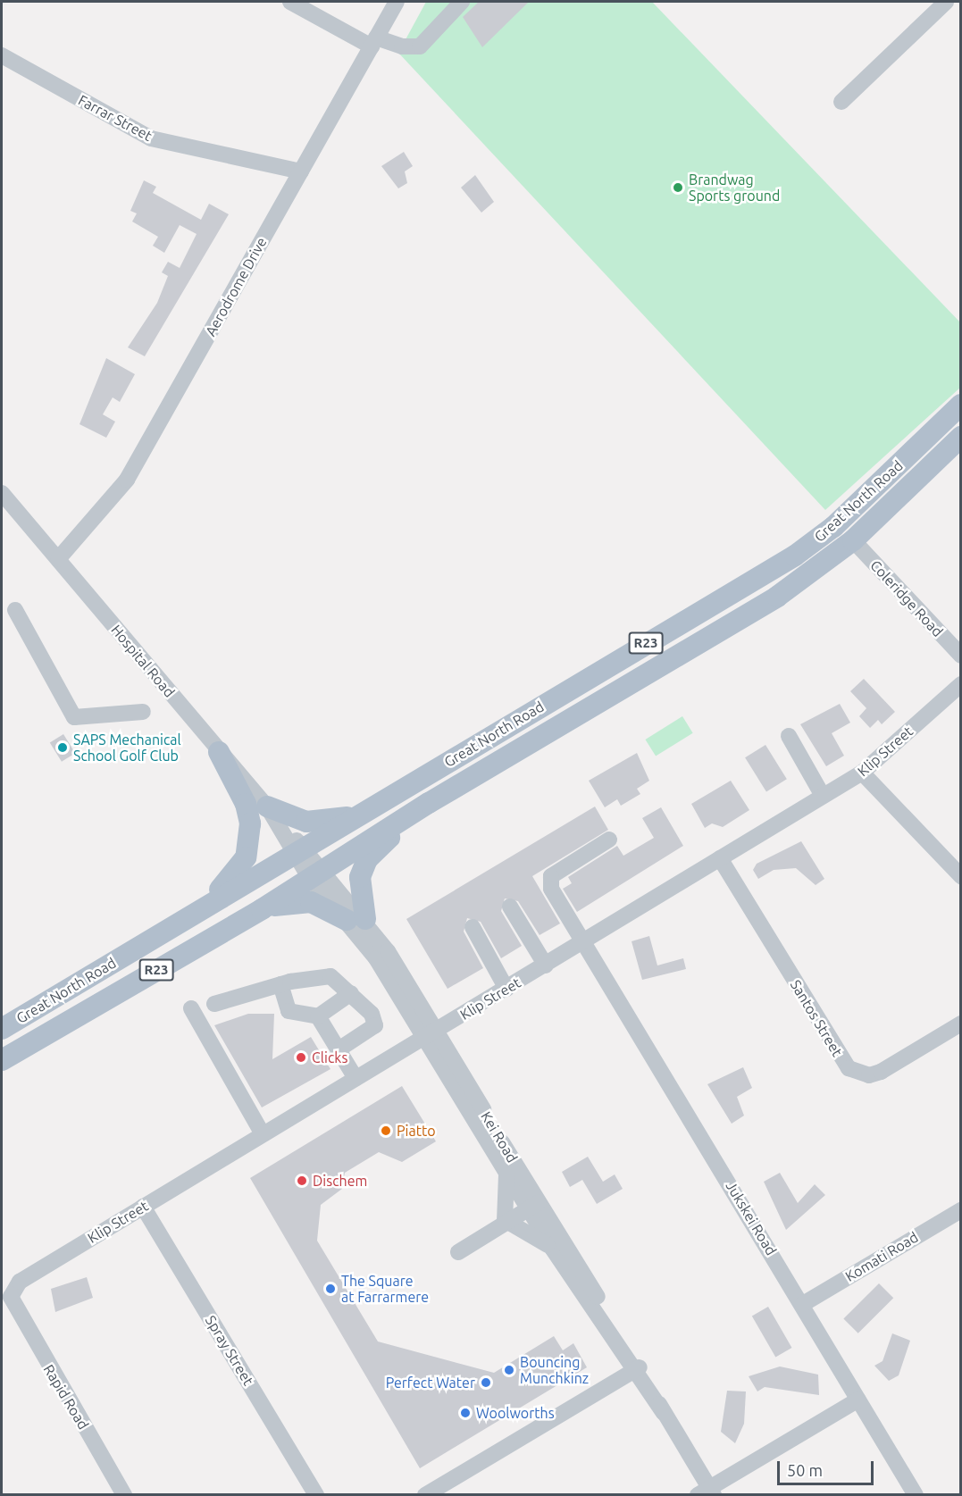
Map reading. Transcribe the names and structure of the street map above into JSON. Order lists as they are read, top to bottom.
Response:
{
  "streets": {
    "main road": ["Great North Road", "R23"],
    "street": [
      "Farrar Street",
      "Aerodrome Drive",
      "Coleridge Road",
      "Hospital Road",
      "Klip Street",
      "Santos Street",
      "Kei Road",
      "Jukskei Road",
      "Komati Road",
      "Spray Street",
      "Rapid Road"
    ]
  },
  "crossings": [
    ["Farrar Street", "Aerodrome Drive"],
    ["Aerodrome Drive", "Hospital Road"],
    ["Great North Road", "Coleridge Road"],
    ["Great North Road", "Hospital Road"],
    ["Great North Road", "Kei Road"],
    ["Hospital Road", "Kei Road"],
    ["Klip Street", "Santos Street"],
    ["Klip Street", "Kei Road"],
    ["Klip Street", "Jukskei Road"],
    ["Klip Street", "Spray Street"],
    ["Klip Street", "Rapid Road"],
    ["Jukskei Road", "Komati Road"]
  ],
  "places": [
    "Brandwag Sports ground",
    "SAPS Mechanical School Golf Club",
    "Clicks",
    "Piatto",
    "Dischem",
    "The Square at Farrarmere",
    "Bouncing Munchkinz",
    "Perfect Water",
    "Woolworths"
  ],
  "scale_bar": "50 m"
}
